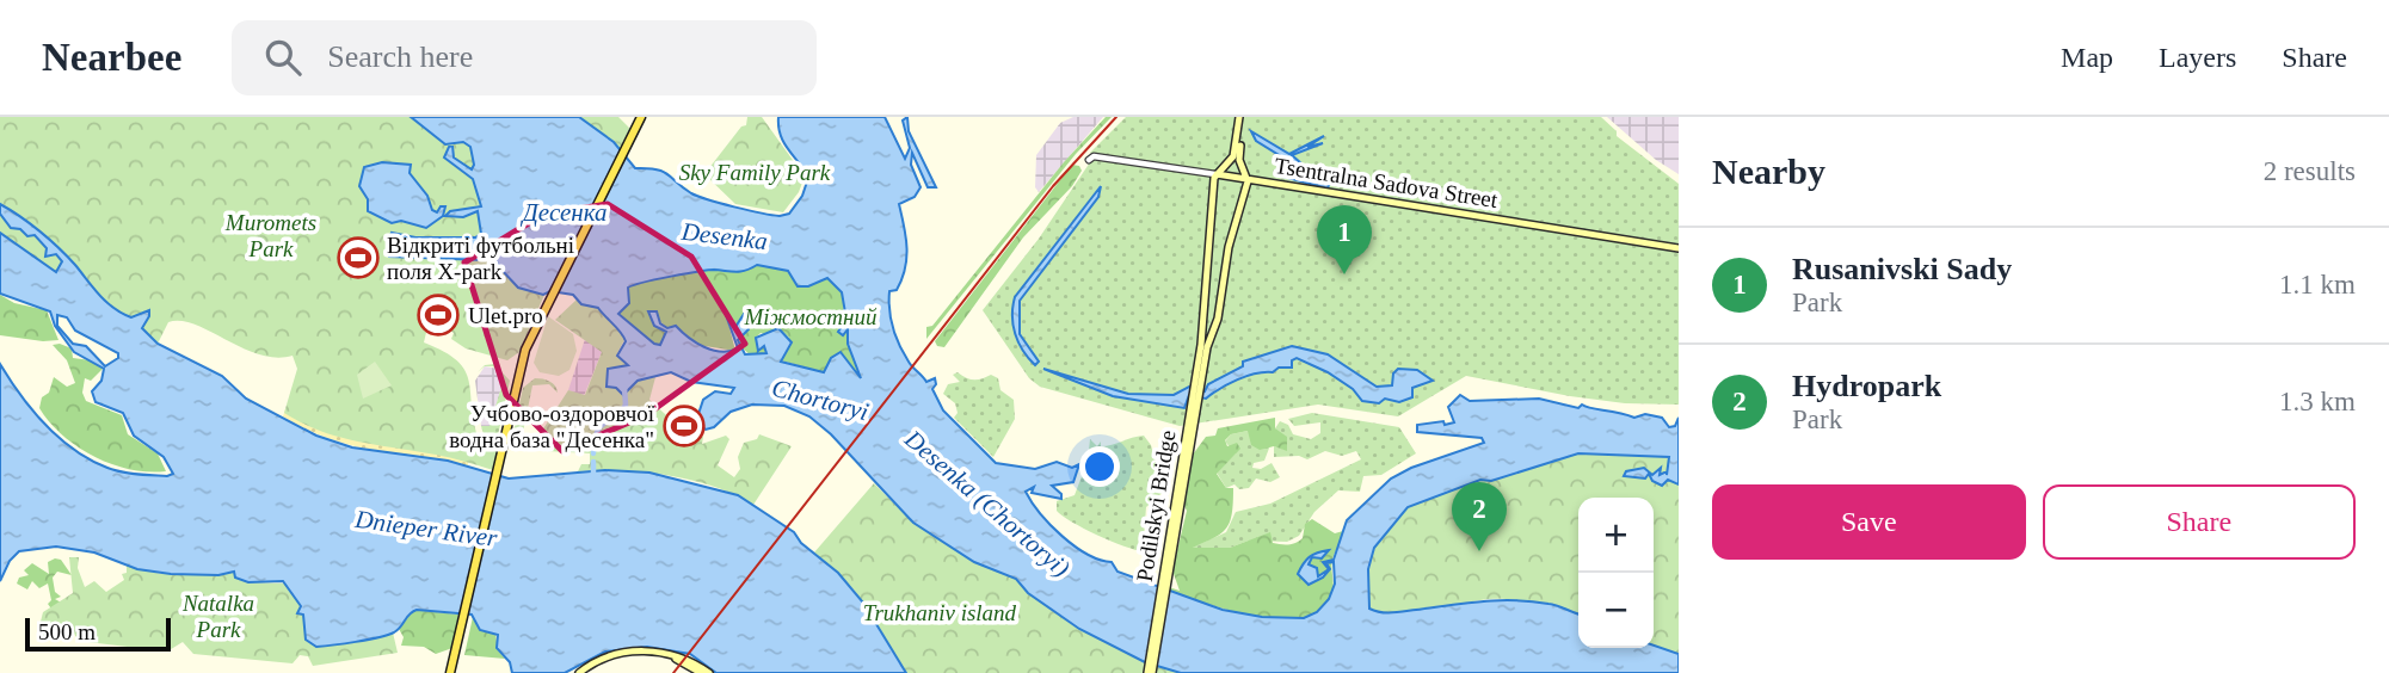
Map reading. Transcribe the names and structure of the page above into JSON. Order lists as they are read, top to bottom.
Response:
{
  "streets": {
    "main road": ["Tsentralna Sadova Street", "Podilskyi Bridge"]
  },
  "water": [
    "Десенка",
    "Desenka",
    "Chortoryi",
    "Desenka (Chortoryi)",
    "Dnieper River"
  ],
  "parks": [
    "Sky Family Park",
    "Muromets Park",
    "Міжмостний",
    "Natalka Park",
    "Trukhaniv island"
  ],
  "places": {
    "sports": ["Відкриті футбольні поля X-park", "Ulet.pro", "Учбово-оздоровчої водна база \"Десенка\""]
  },
  "scale_bar": "500 m",
  "page": {
    "header": "Nearbee",
    "search": "Search here",
    "nav": ["Map", "Layers", "Share"],
    "heading": ["Nearby", "2 results"],
    "pins": ["1", "2"],
    "list": [
      {
        "mark": "1",
        "name": "Rusanivski Sady",
        "note": "Park",
        "value": "1.1 km"
      },
      {
        "mark": "2",
        "name": "Hydropark",
        "note": "Park",
        "value": "1.3 km"
      }
    ],
    "buttons": ["Save", "Share"],
    "map_buttons": ["+", "−"],
    "scale": "500 m"
  }
}
